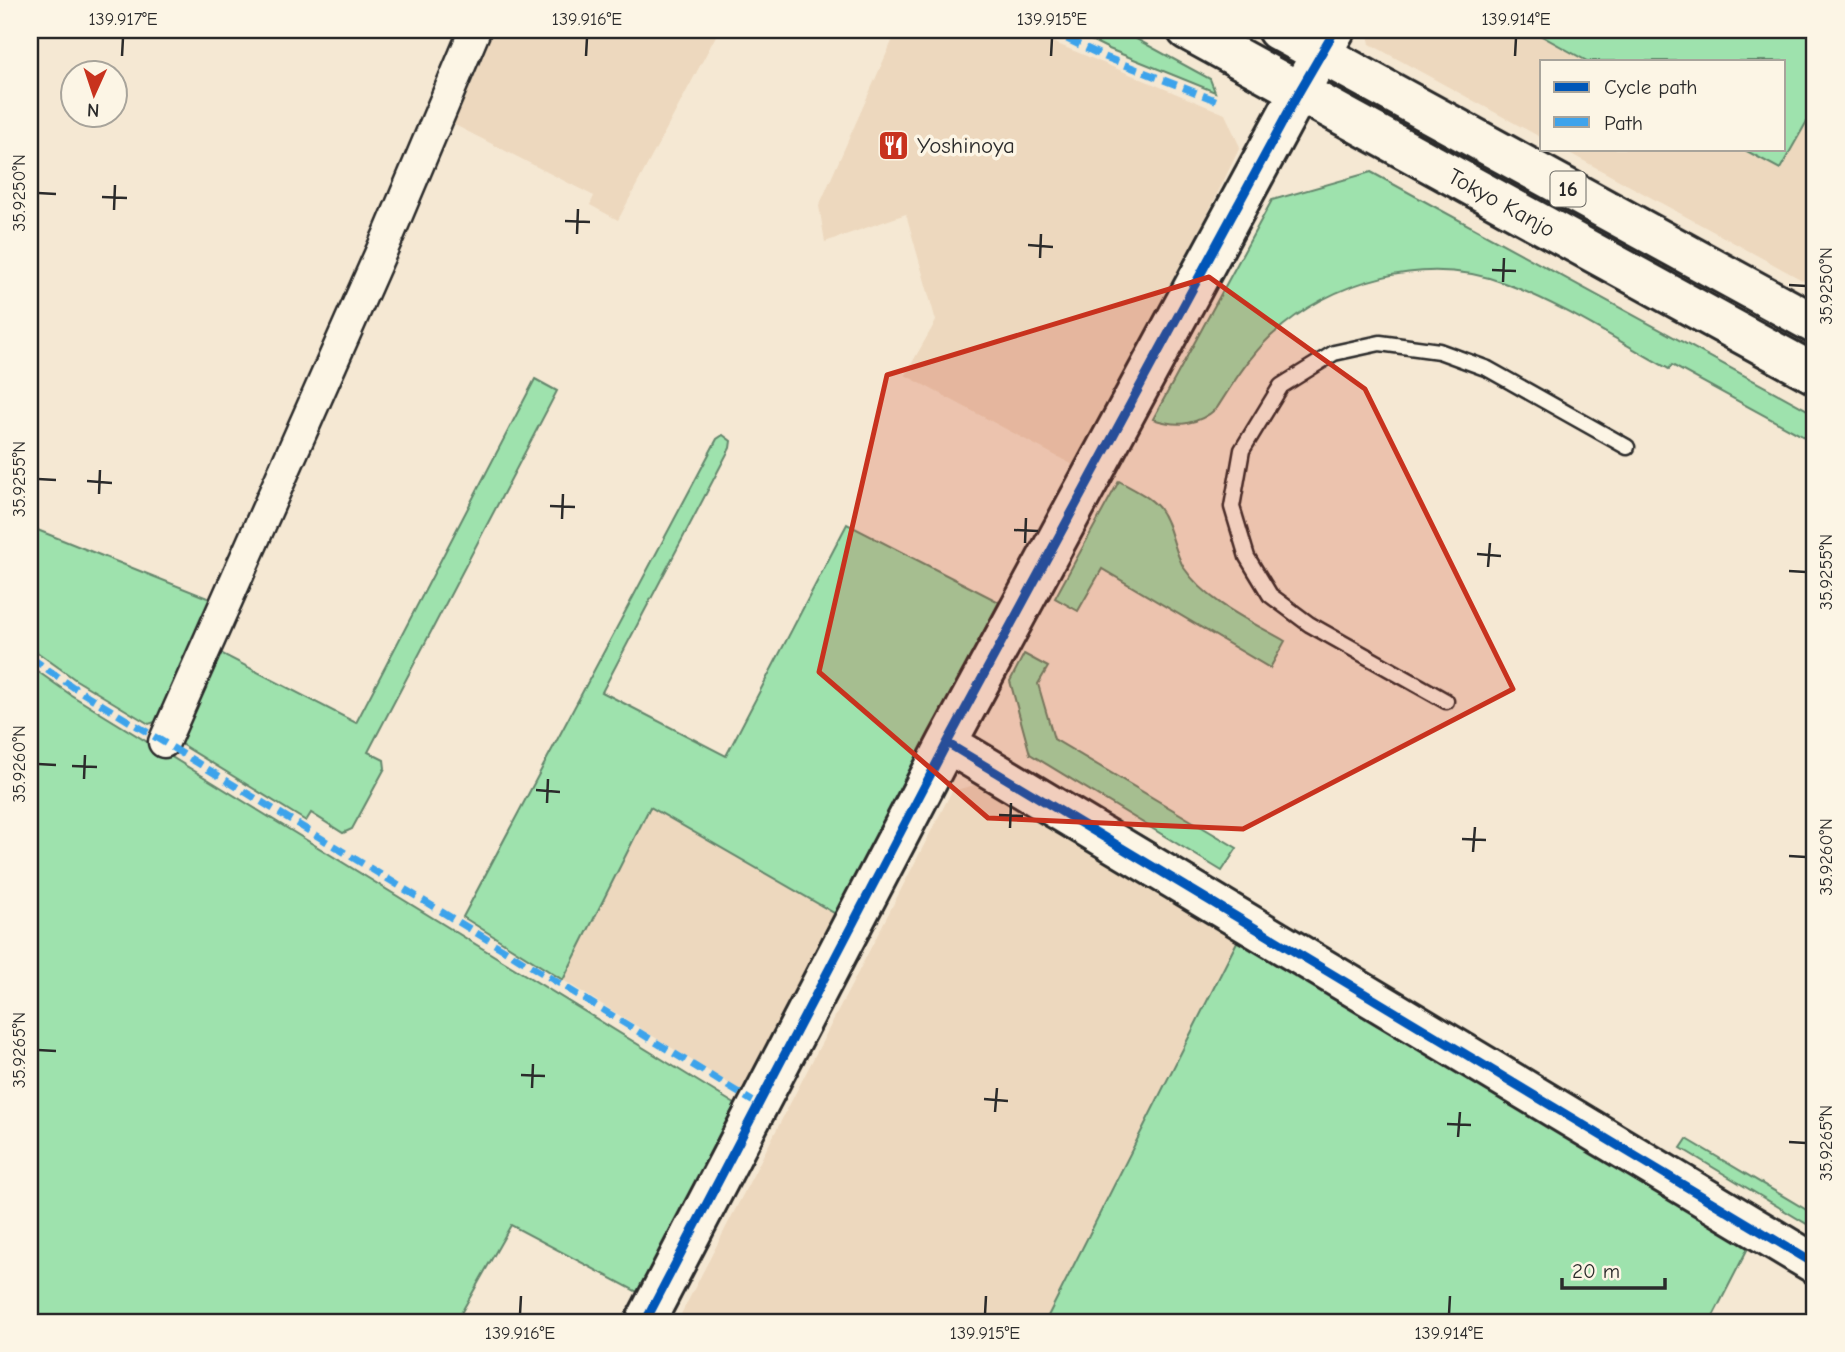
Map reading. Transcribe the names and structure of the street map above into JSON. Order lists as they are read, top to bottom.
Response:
{
  "streets": {
    "main road": ["16", "Tokyo Kanjo"]
  },
  "places": {
    "restaurant": ["Yoshinoya"]
  },
  "legend": ["Cycle path", "Path"],
  "scale_bar": "20 m",
  "north": "bottom",
  "coordinates": [
    "139.917°E",
    "139.916°E",
    "139.915°E",
    "139.914°E",
    "35.9250°N",
    "35.9255°N",
    "35.9260°N",
    "35.9265°N"
  ]
}
